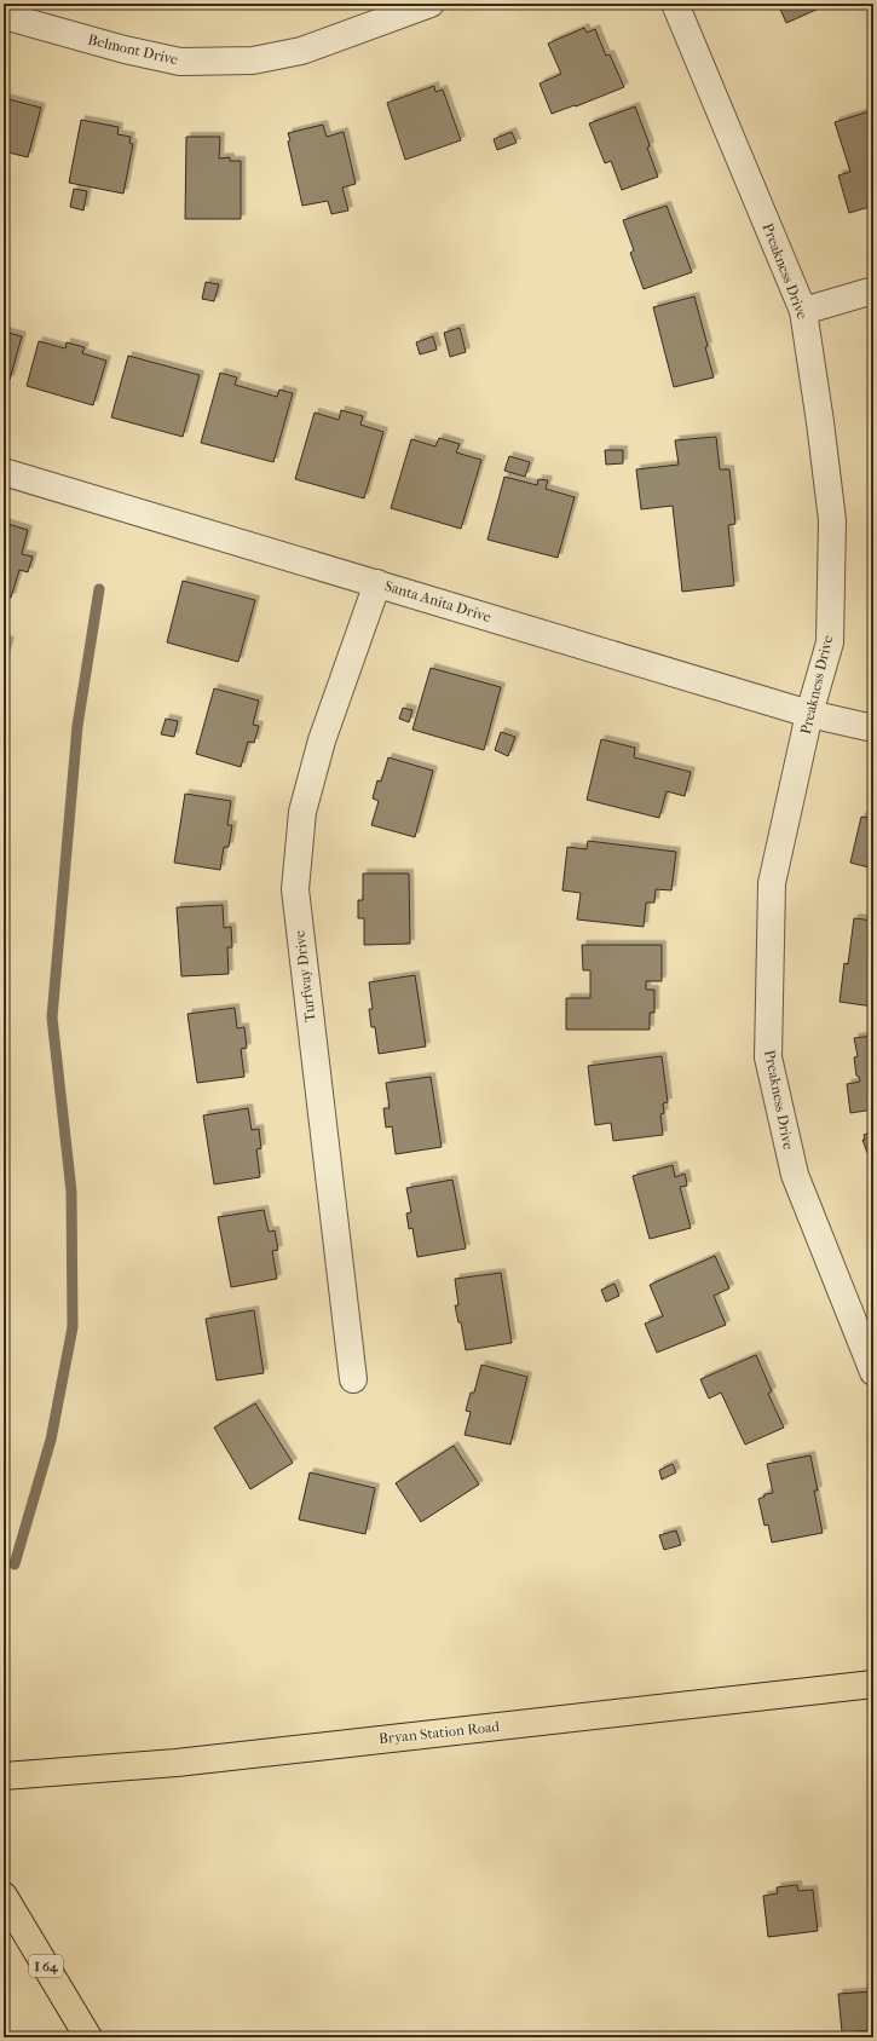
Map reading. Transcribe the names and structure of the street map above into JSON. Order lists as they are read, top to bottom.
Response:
{
  "streets": {
    "main road": ["Bryan Station Road", "I 64"],
    "street": [
      "Belmont Drive",
      "Preakness Drive",
      "Santa Anita Drive",
      "Turfway Drive"
    ]
  },
  "crossings": [
    ["Preakness Drive", "Santa Anita Drive"],
    ["Santa Anita Drive", "Turfway Drive"]
  ]
}
